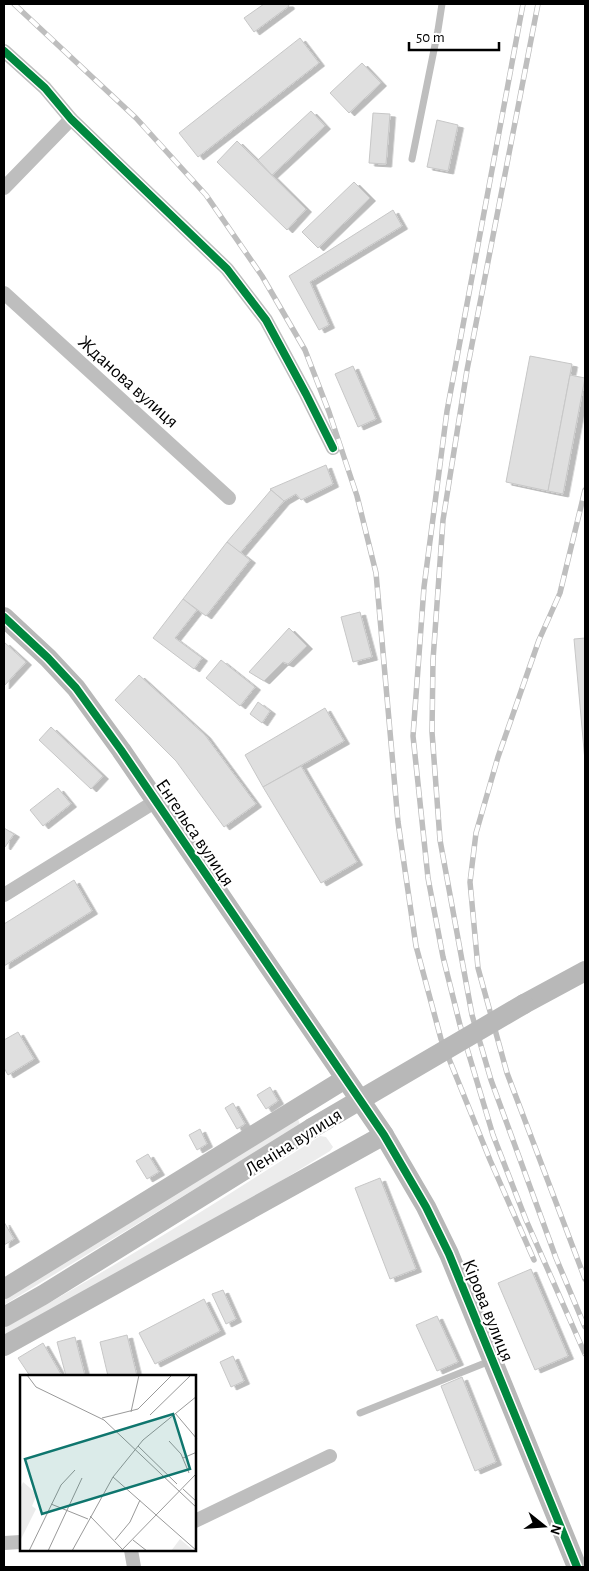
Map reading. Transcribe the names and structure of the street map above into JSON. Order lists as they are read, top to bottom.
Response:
{
  "streets": {
    "street": [
      "Жданова вулиця",
      "Енгельса вулиця",
      "Леніна вулиця",
      "Кірова вулиця"
    ]
  },
  "crossings": [
    ["Енгельса вулиця", "Леніна вулиця"],
    ["Енгельса вулиця", "Кірова вулиця"],
    ["Леніна вулиця", "Кірова вулиця"]
  ],
  "scale_bar": "50 m",
  "north": "right"
}
